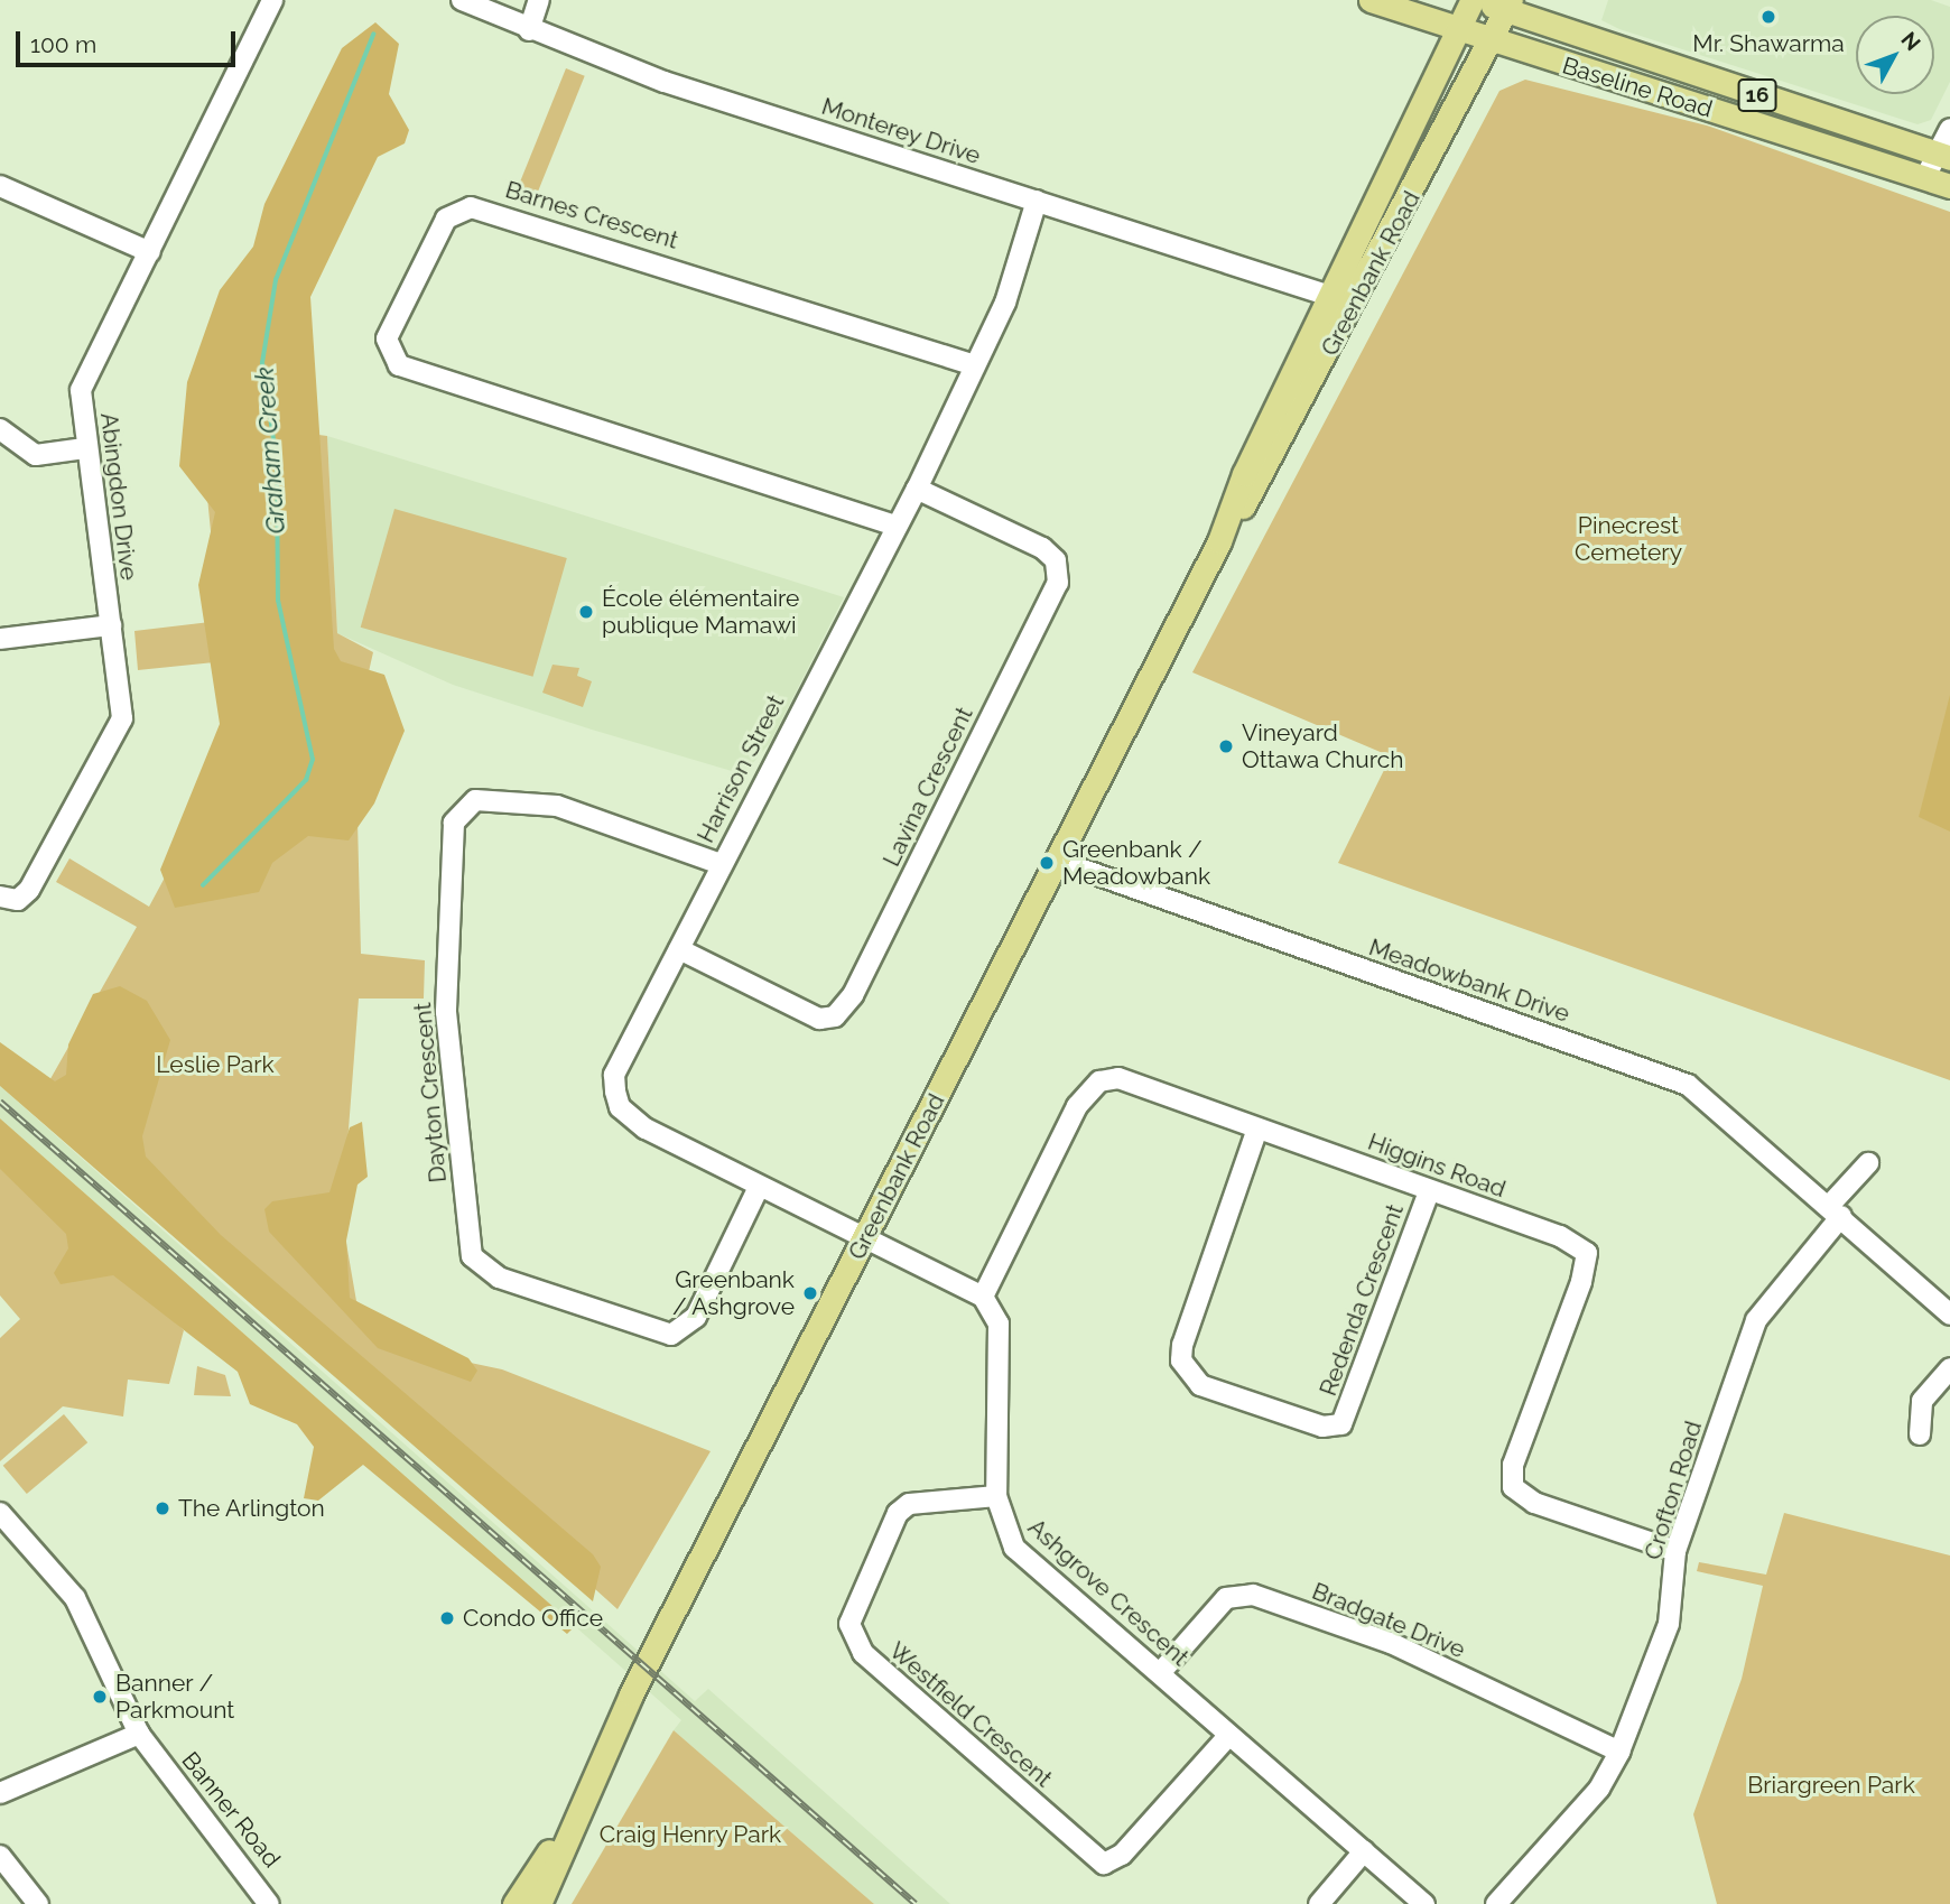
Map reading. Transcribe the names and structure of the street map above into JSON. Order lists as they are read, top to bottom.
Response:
{
  "streets": {
    "main road": ["Baseline Road", "16", "Greenbank Road"],
    "street": [
      "Monterey Drive",
      "Barnes Crescent",
      "Abingdon Drive",
      "Harrison Street",
      "Lavina Crescent",
      "Meadowbank Drive",
      "Dayton Crescent",
      "Higgins Road",
      "Redenda Crescent",
      "Crofton Road",
      "Ashgrove Crescent",
      "Bradgate Drive",
      "Westfield Crescent",
      "Banner Road"
    ]
  },
  "crossings": [
    ["Baseline Road", "Greenbank Road"],
    ["Monterey Drive", "Greenbank Road"],
    ["Monterey Drive", "Harrison Street"],
    ["Barnes Crescent", "Harrison Street"],
    ["Greenbank Road", "Harrison Street"],
    ["Greenbank Road", "Meadowbank Drive"],
    ["Harrison Street", "Lavina Crescent"],
    ["Harrison Street", "Dayton Crescent"],
    ["Meadowbank Drive", "Crofton Road"],
    ["Higgins Road", "Redenda Crescent"],
    ["Higgins Road", "Crofton Road"],
    ["Higgins Road", "Ashgrove Crescent"],
    ["Crofton Road", "Bradgate Drive"],
    ["Ashgrove Crescent", "Bradgate Drive"],
    ["Ashgrove Crescent", "Westfield Crescent"]
  ],
  "water": ["Graham Creek"],
  "parks": [
    "Pinecrest Cemetery",
    "Leslie Park",
    "Briargreen Park",
    "Craig Henry Park"
  ],
  "places": [
    "Mr. Shawarma",
    "École élémentaire publique Mamawi",
    "Vineyard Ottawa Church",
    "Greenbank / Meadowbank",
    "Greenbank / Ashgrove",
    "The Arlington",
    "Condo Office",
    "Banner / Parkmount"
  ],
  "scale_bar": "100 m",
  "north": "top right"
}
